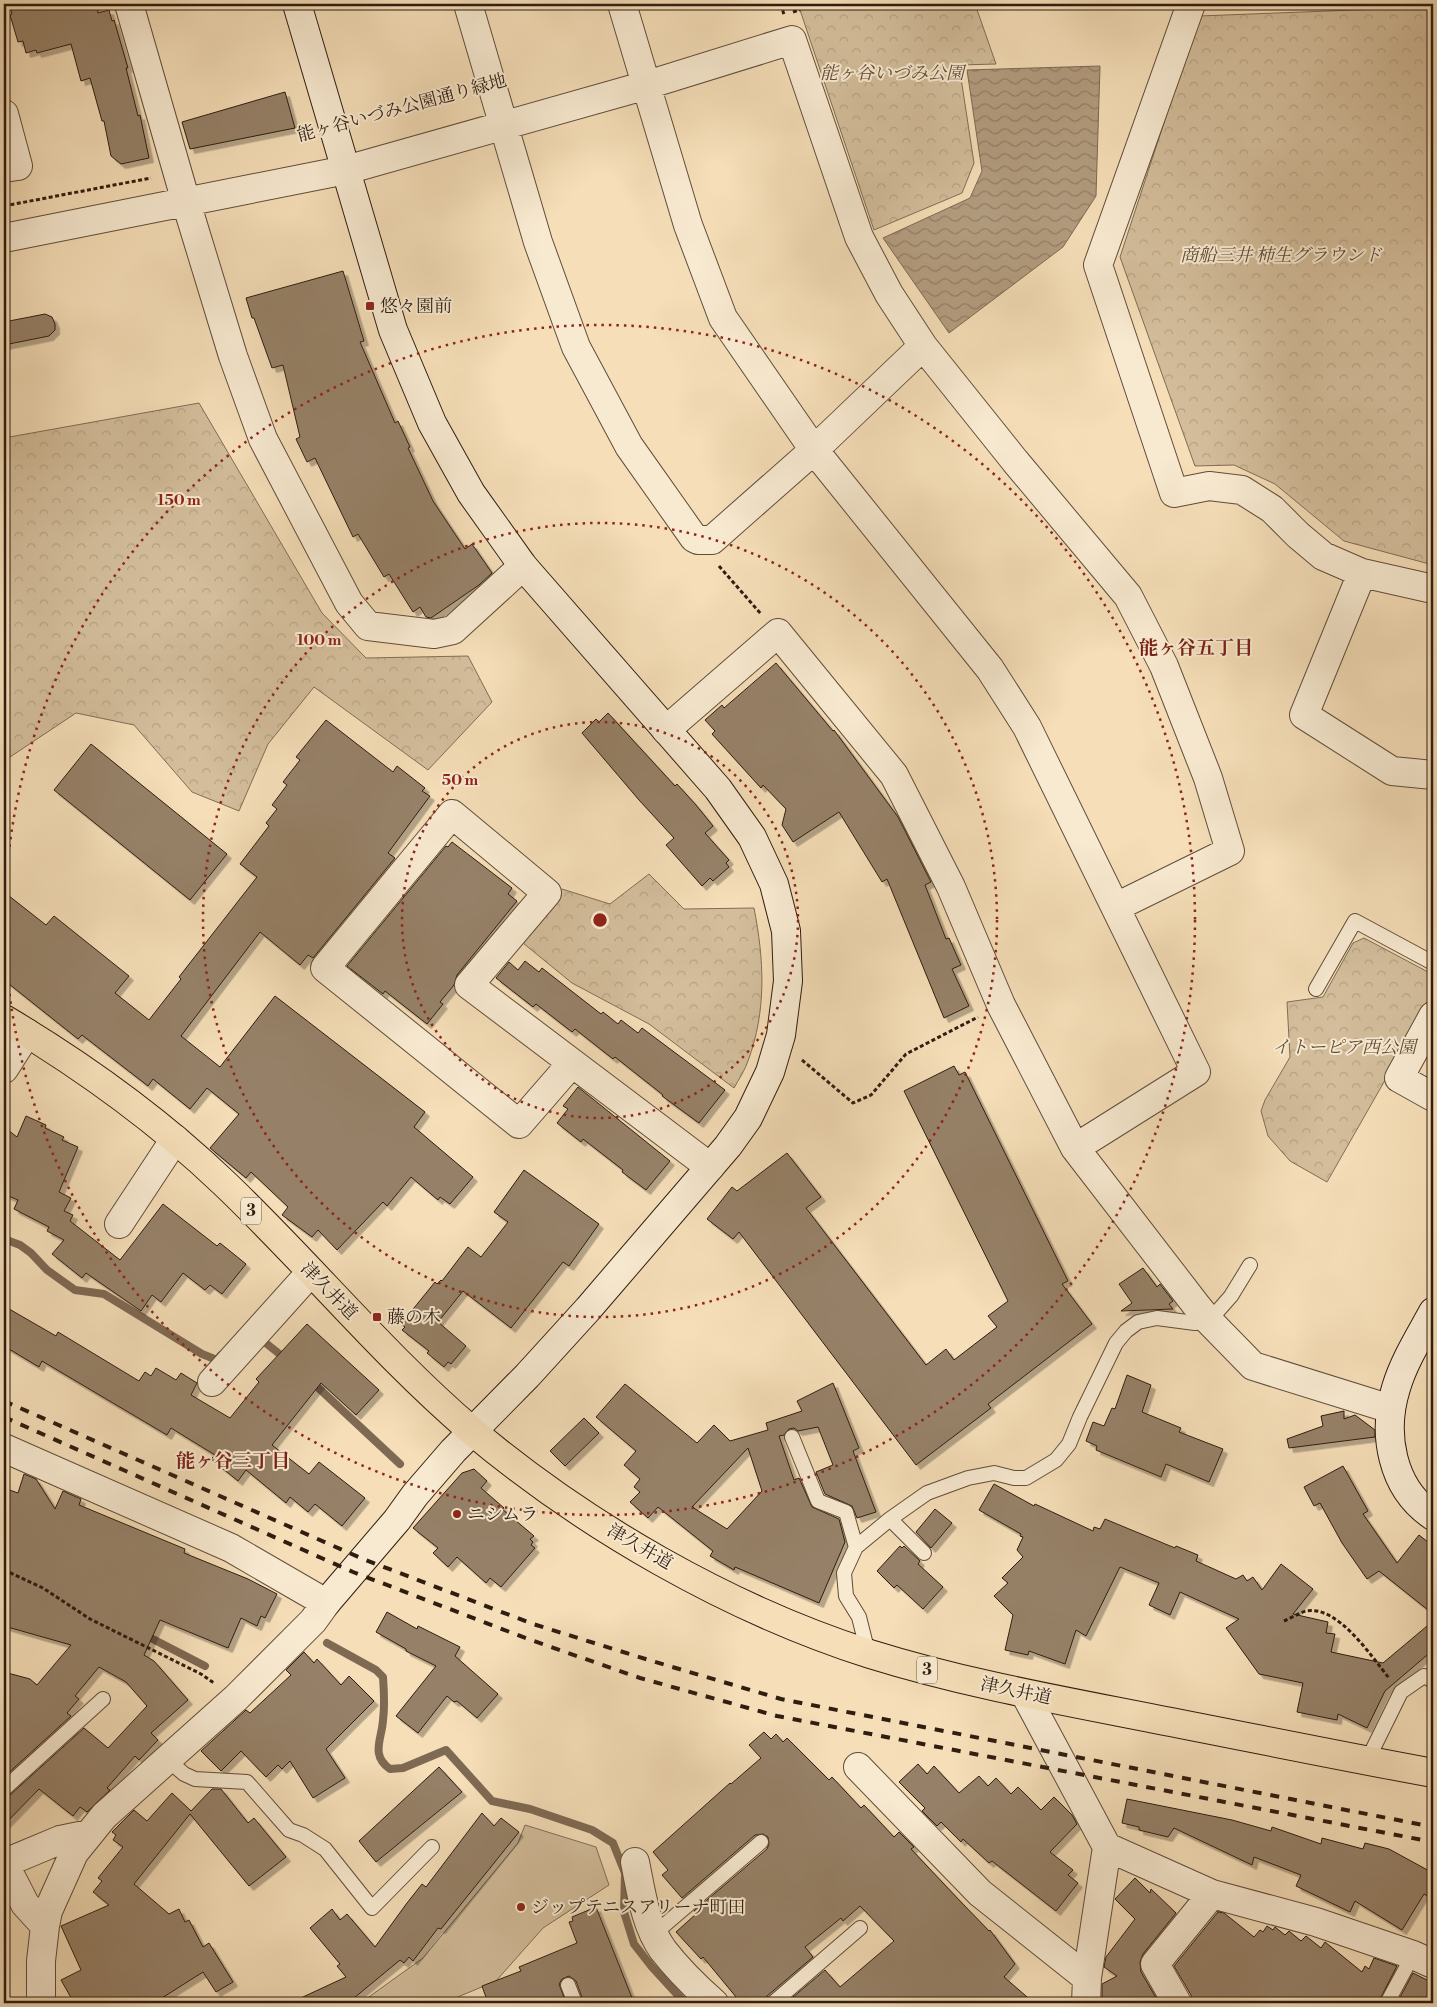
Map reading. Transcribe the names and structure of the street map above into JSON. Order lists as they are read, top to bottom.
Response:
{
  "streets": {
    "main road": ["3", "津久井道"]
  },
  "districts": ["能ヶ谷五丁目", "能ヶ谷三丁目"],
  "parks": ["能ヶ谷いづみ公園", "商船三井 柿生グラウンド", "イトーピア西公園"],
  "places": {
    "transit": ["悠々園前", "藤の木"],
    "other": ["ニシムラ", "ジップテニスアリーナ町田"]
  },
  "rings": ["150 m", "100 m", "50 m"]
}
